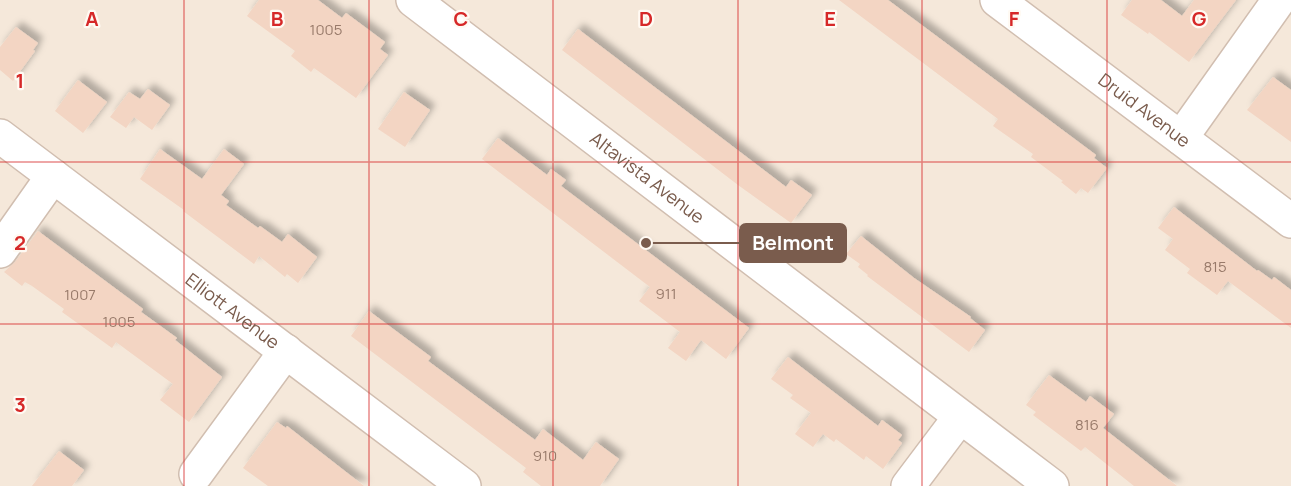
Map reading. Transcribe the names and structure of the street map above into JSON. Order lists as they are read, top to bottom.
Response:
{
  "streets": {
    "street": ["Druid Avenue", "Altavista Avenue", "Elliott Avenue"]
  },
  "places": ["Belmont"],
  "house_numbers": [
    "1005",
    "815",
    "911",
    "1007",
    "1005",
    "816",
    "910"
  ],
  "grid": {
    "columns": [
      "A",
      "B",
      "C",
      "D",
      "E",
      "F",
      "G"
    ],
    "rows": ["1", "2", "3"]
  }
}
